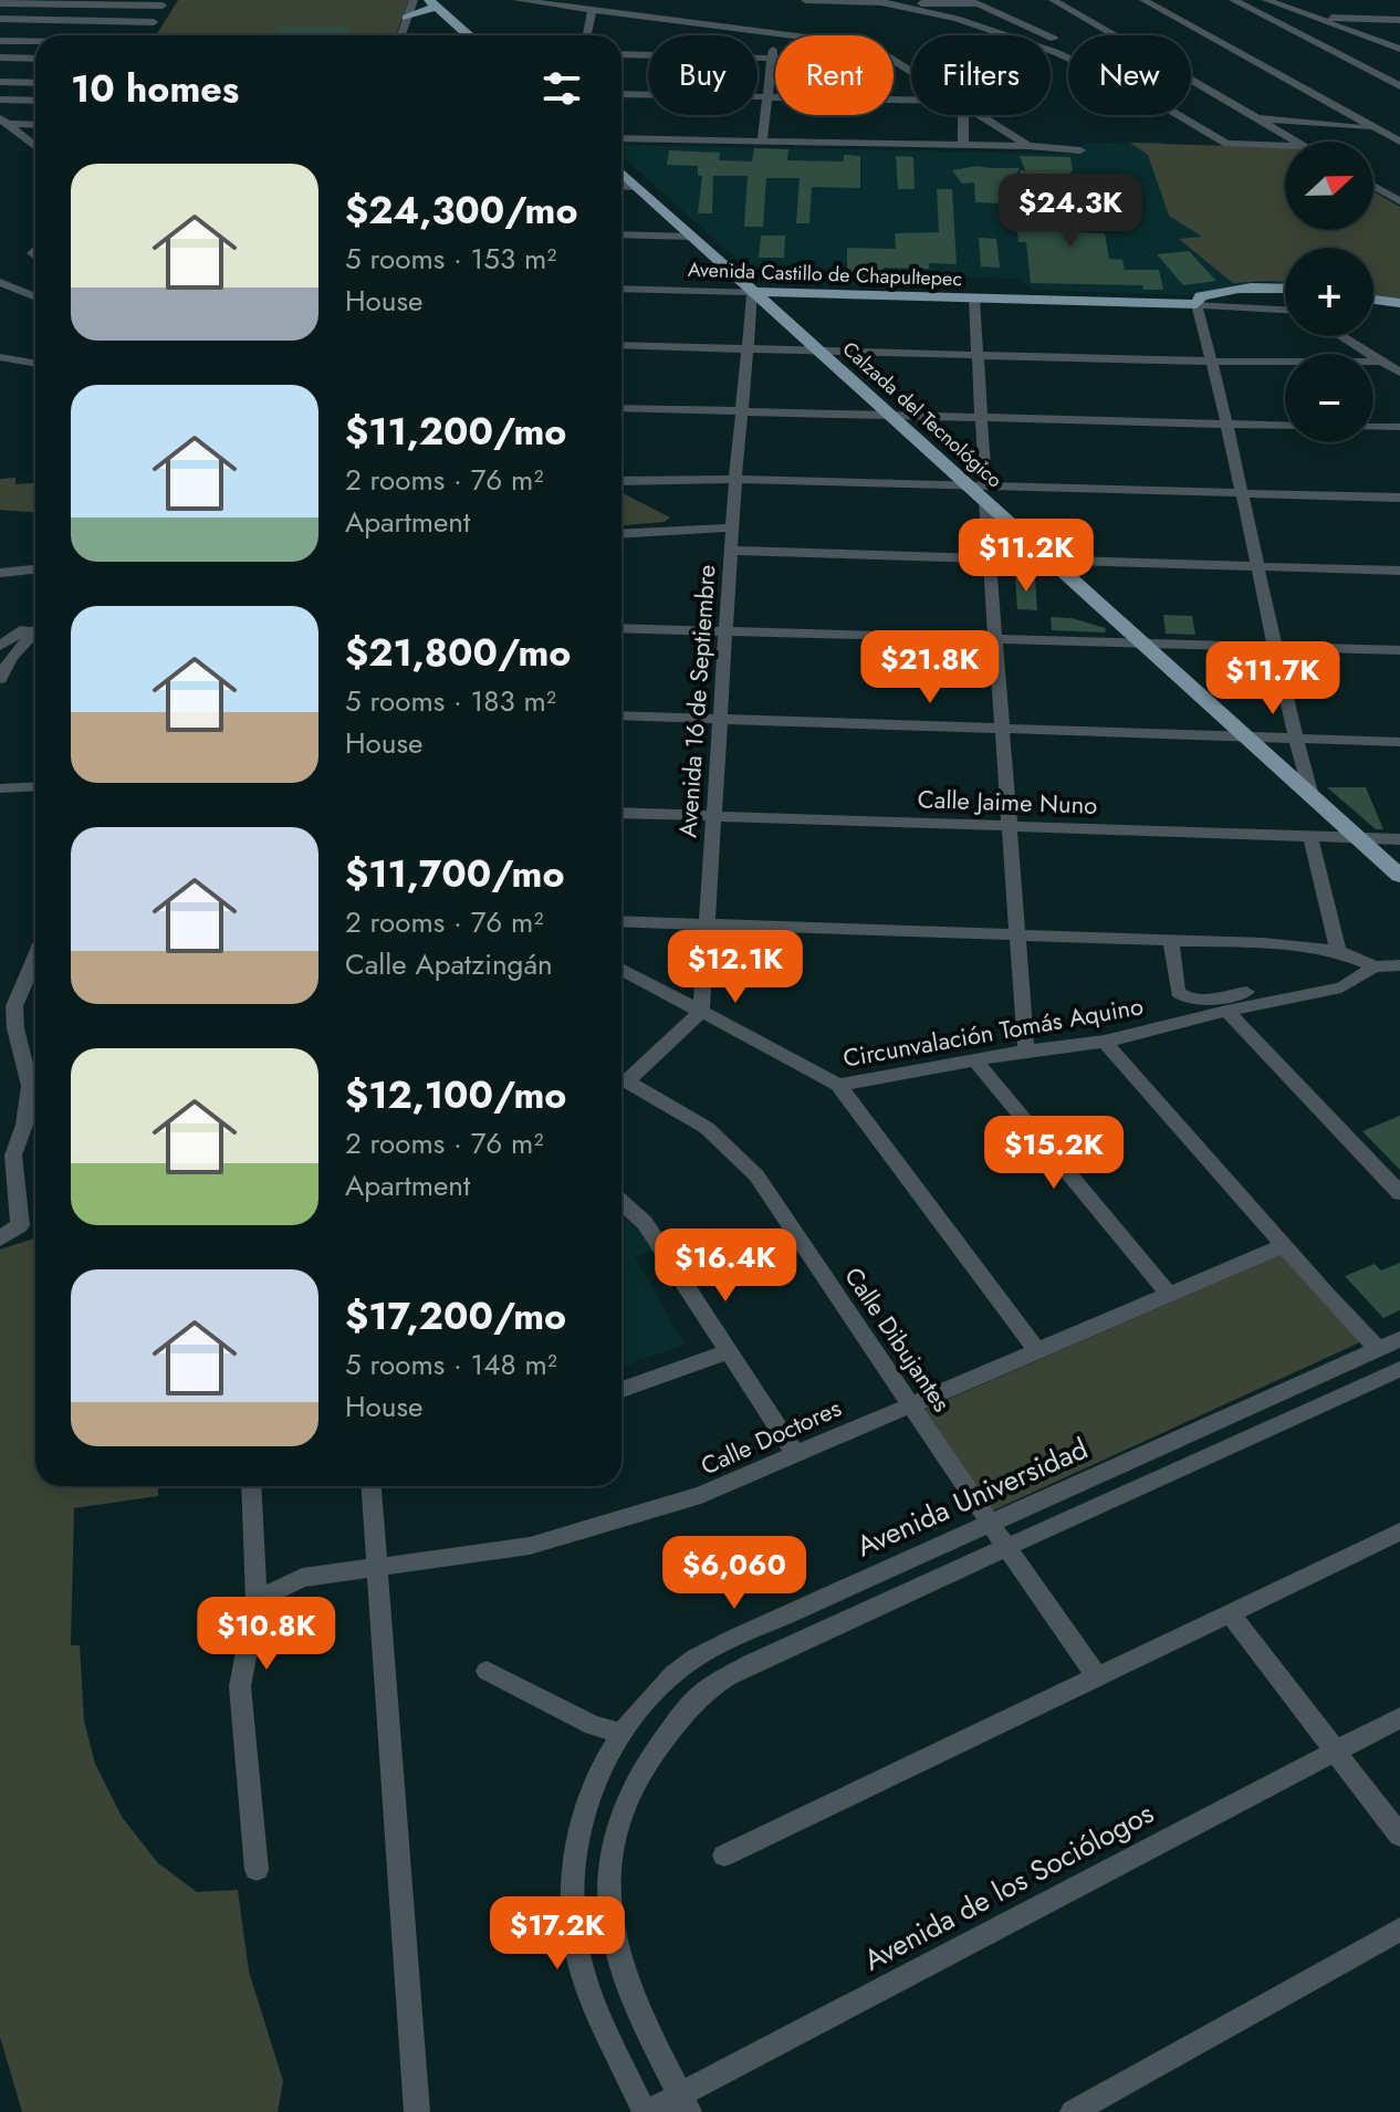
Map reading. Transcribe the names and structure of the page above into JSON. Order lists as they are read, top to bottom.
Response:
{
  "streets": {
    "main road": ["Avenida Castillo de Chapultepec", "Calzada del Tecnológico"],
    "street": [
      "Avenida 16 de Septiembre",
      "Calle Jaime Nuno",
      "Circunvalación Tomás Aquino",
      "Calle Dibujantes",
      "Calle Doctores",
      "Avenida Universidad",
      "Avenida de los Sociólogos"
    ]
  },
  "crossings": [
    ["Avenida Castillo de Chapultepec", "Calzada del Tecnológico"],
    ["Avenida Castillo de Chapultepec", "Avenida 16 de Septiembre"],
    ["Calzada del Tecnológico", "Avenida 16 de Septiembre"],
    ["Calzada del Tecnológico", "Calle Jaime Nuno"],
    ["Avenida 16 de Septiembre", "Calle Jaime Nuno"],
    ["Avenida 16 de Septiembre", "Circunvalación Tomás Aquino"],
    ["Calle Dibujantes", "Calle Doctores"],
    ["Calle Dibujantes", "Avenida Universidad"],
    ["Avenida Universidad", "Avenida de los Sociólogos"]
  ],
  "north": "right",
  "page": {
    "chip": [
      "Buy",
      "Rent",
      "Filters",
      "New"
    ],
    "heading": "10 homes",
    "map_buttons": ["+", "−"],
    "list": [
      {
        "name": "$24,300/mo",
        "note": "5 rooms · 153 m² · House"
      },
      {
        "name": "$11,200/mo",
        "note": "2 rooms · 76 m² · Apartment"
      },
      {
        "name": "$21,800/mo",
        "note": "5 rooms · 183 m² · House"
      },
      {
        "name": "$11,700/mo",
        "note": "2 rooms · 76 m² · Calle Apatzingán"
      },
      {
        "name": "$12,100/mo",
        "note": "2 rooms · 76 m² · Apartment"
      },
      {
        "name": "$17,200/mo",
        "note": "5 rooms · 148 m² · House"
      }
    ],
    "price": [
      "$24.3K",
      "$11.2K",
      "$21.8K",
      "$11.7K",
      "$12.1K",
      "$15.2K",
      "$16.4K",
      "$6,060",
      "$10.8K",
      "$17.2K"
    ]
  }
}
